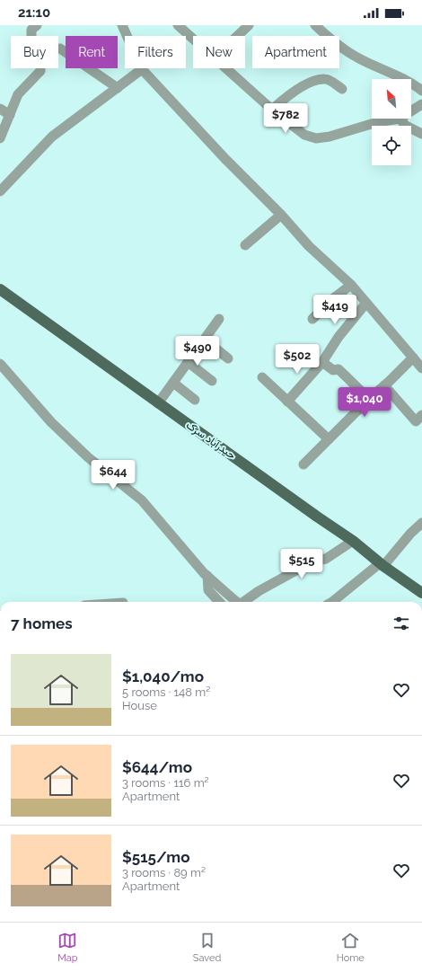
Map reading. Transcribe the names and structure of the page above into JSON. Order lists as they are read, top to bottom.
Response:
{
  "streets": {
    "main road": ["حیدرآباد سڑک"]
  },
  "north": "top left",
  "page": {
    "status": "21:10",
    "chip": [
      "Buy",
      "Rent",
      "Filters",
      "New",
      "Apartment"
    ],
    "price": [
      "$782",
      "$419",
      "$490",
      "$502",
      "$1,040",
      "$644",
      "$515"
    ],
    "heading": "7 homes",
    "list": [
      {
        "name": "$1,040/mo",
        "note": "5 rooms · 148 m² · House"
      },
      {
        "name": "$644/mo",
        "note": "3 rooms · 116 m² · Apartment"
      },
      {
        "name": "$515/mo",
        "note": "3 rooms · 89 m² · Apartment"
      }
    ],
    "tabs": ["Map", "Saved", "Home"]
  }
}
